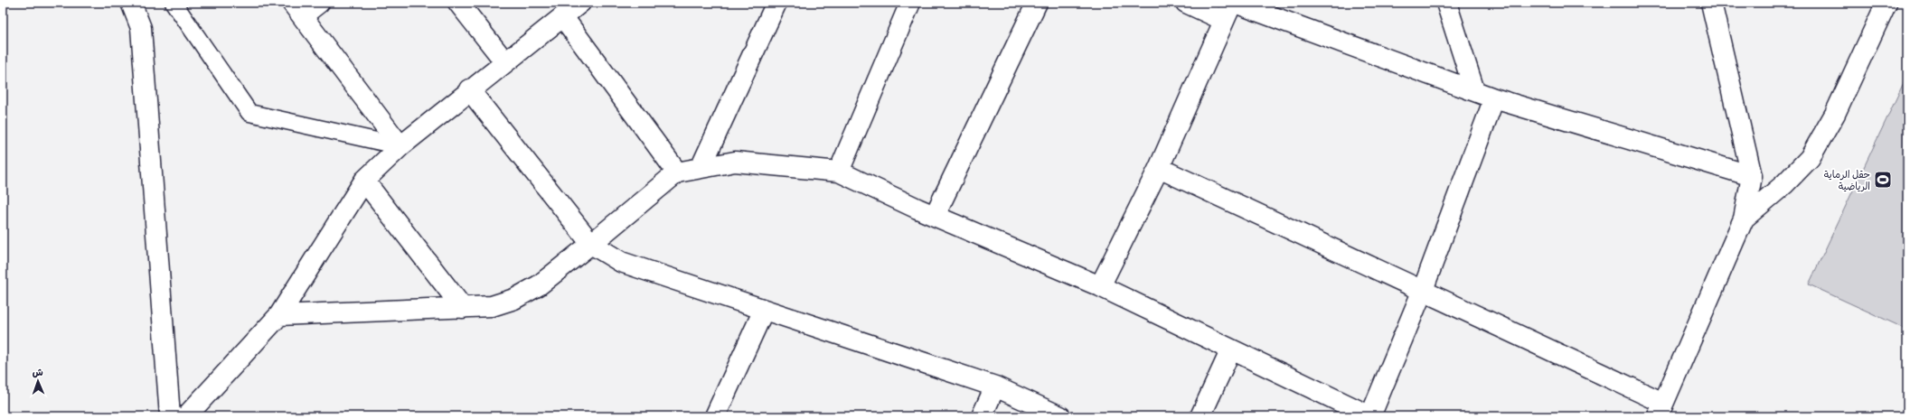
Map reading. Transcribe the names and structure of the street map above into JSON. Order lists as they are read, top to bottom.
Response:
{
  "places": {
    "sports": ["حقل الرماية الرياضية"]
  },
  "north": "top"
}
